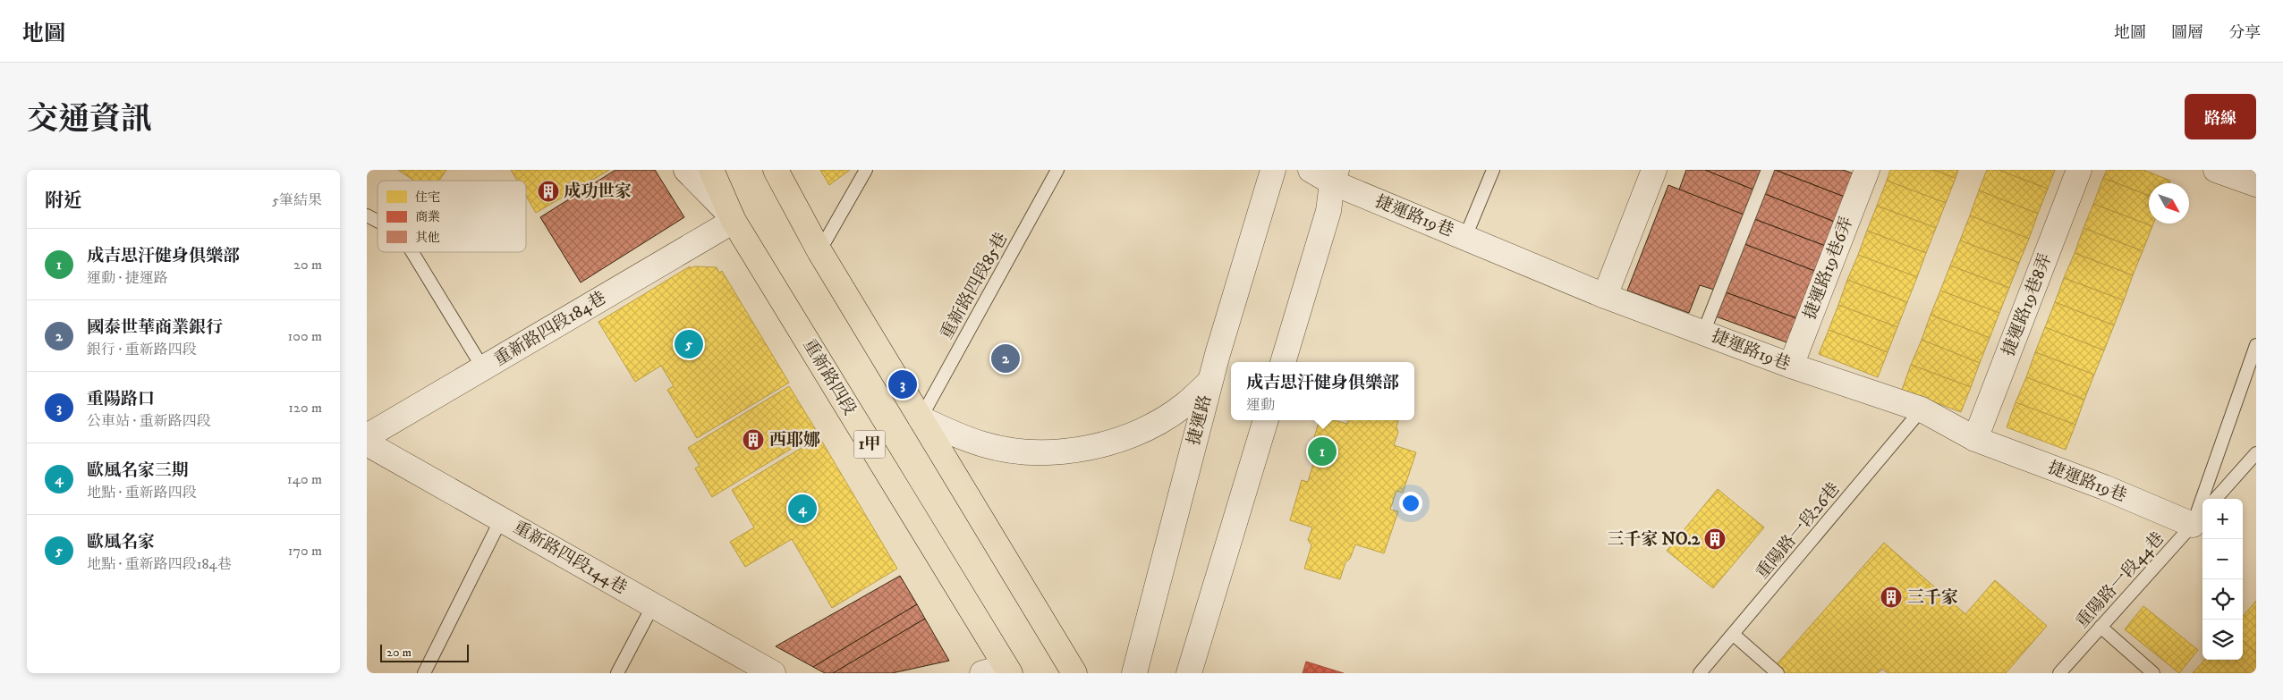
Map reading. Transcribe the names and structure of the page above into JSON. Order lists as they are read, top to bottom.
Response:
{
  "streets": {
    "main road": ["重新路四段", "1甲"],
    "street": [
      "捷運路19巷",
      "捷運路19巷6弄",
      "捷運路19巷8弄",
      "重新路四段184巷",
      "捷運路",
      "重新路四段144巷"
    ],
    "lane": ["重新路四段85巷", "重陽路一段26巷", "重陽路一段44巷"]
  },
  "crossings": [
    ["捷運路19巷", "捷運路19巷6弄"],
    ["捷運路19巷", "捷運路19巷8弄"],
    ["捷運路19巷", "重陽路一段26巷"],
    ["捷運路19巷", "重陽路一段44巷"],
    ["重新路四段184巷", "重新路四段"]
  ],
  "places": {
    "building": [
      "成功世家",
      "西耶娜",
      "三千家 NO.2",
      "三千家"
    ]
  },
  "legend": ["住宅", "商業", "其他"],
  "scale_bar": "20 m",
  "north": "bottom right",
  "page": {
    "header": "地圖",
    "nav": ["地圖", "圖層", "分享"],
    "title": "交通資訊",
    "buttons": "路線",
    "heading": ["附近", "5筆結果"],
    "list": [
      {
        "mark": "1",
        "name": "成吉思汗健身俱樂部",
        "note": "運動 · 捷運路",
        "value": "20 m"
      },
      {
        "mark": "2",
        "name": "國泰世華商業銀行",
        "note": "銀行 · 重新路四段",
        "value": "100 m"
      },
      {
        "mark": "3",
        "name": "重陽路口",
        "note": "公車站 · 重新路四段",
        "value": "120 m"
      },
      {
        "mark": "4",
        "name": "歐風名家三期",
        "note": "地點 · 重新路四段",
        "value": "140 m"
      },
      {
        "mark": "5",
        "name": "歐風名家",
        "note": "地點 · 重新路四段184巷",
        "value": "170 m"
      }
    ],
    "pins": [
      "5",
      "2",
      "3",
      "1",
      "4"
    ],
    "popup": ["成吉思汗健身俱樂部", "運動"],
    "map_buttons": ["+", "−"],
    "scale": "20 m"
  }
}
